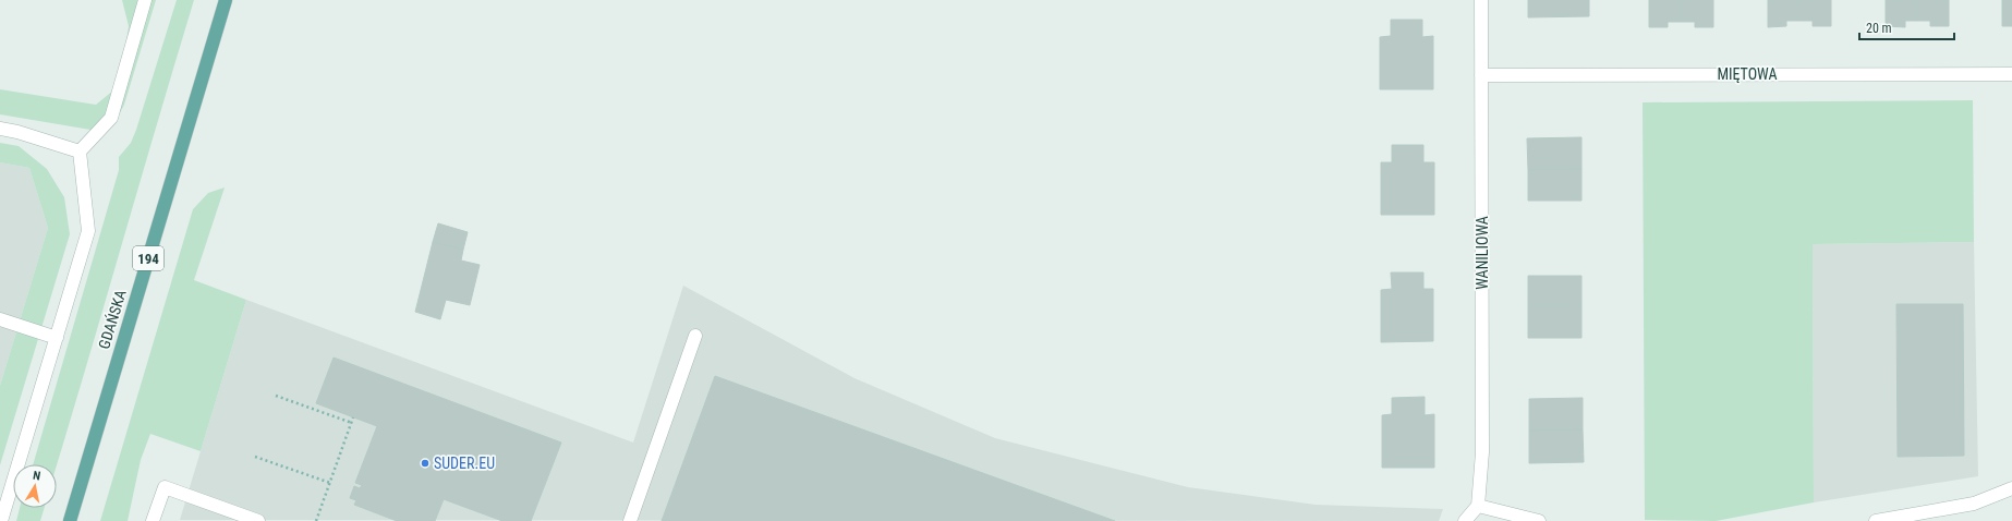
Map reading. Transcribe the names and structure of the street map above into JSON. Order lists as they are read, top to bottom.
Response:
{
  "streets": {
    "main road": ["194", "GDAŃSKA"],
    "street": ["MIĘTOWA", "WANILIOWA"]
  },
  "crossings": [
    ["MIĘTOWA", "WANILIOWA"]
  ],
  "places": ["SUDER.EU"],
  "scale_bar": "20 m",
  "north": "top"
}
